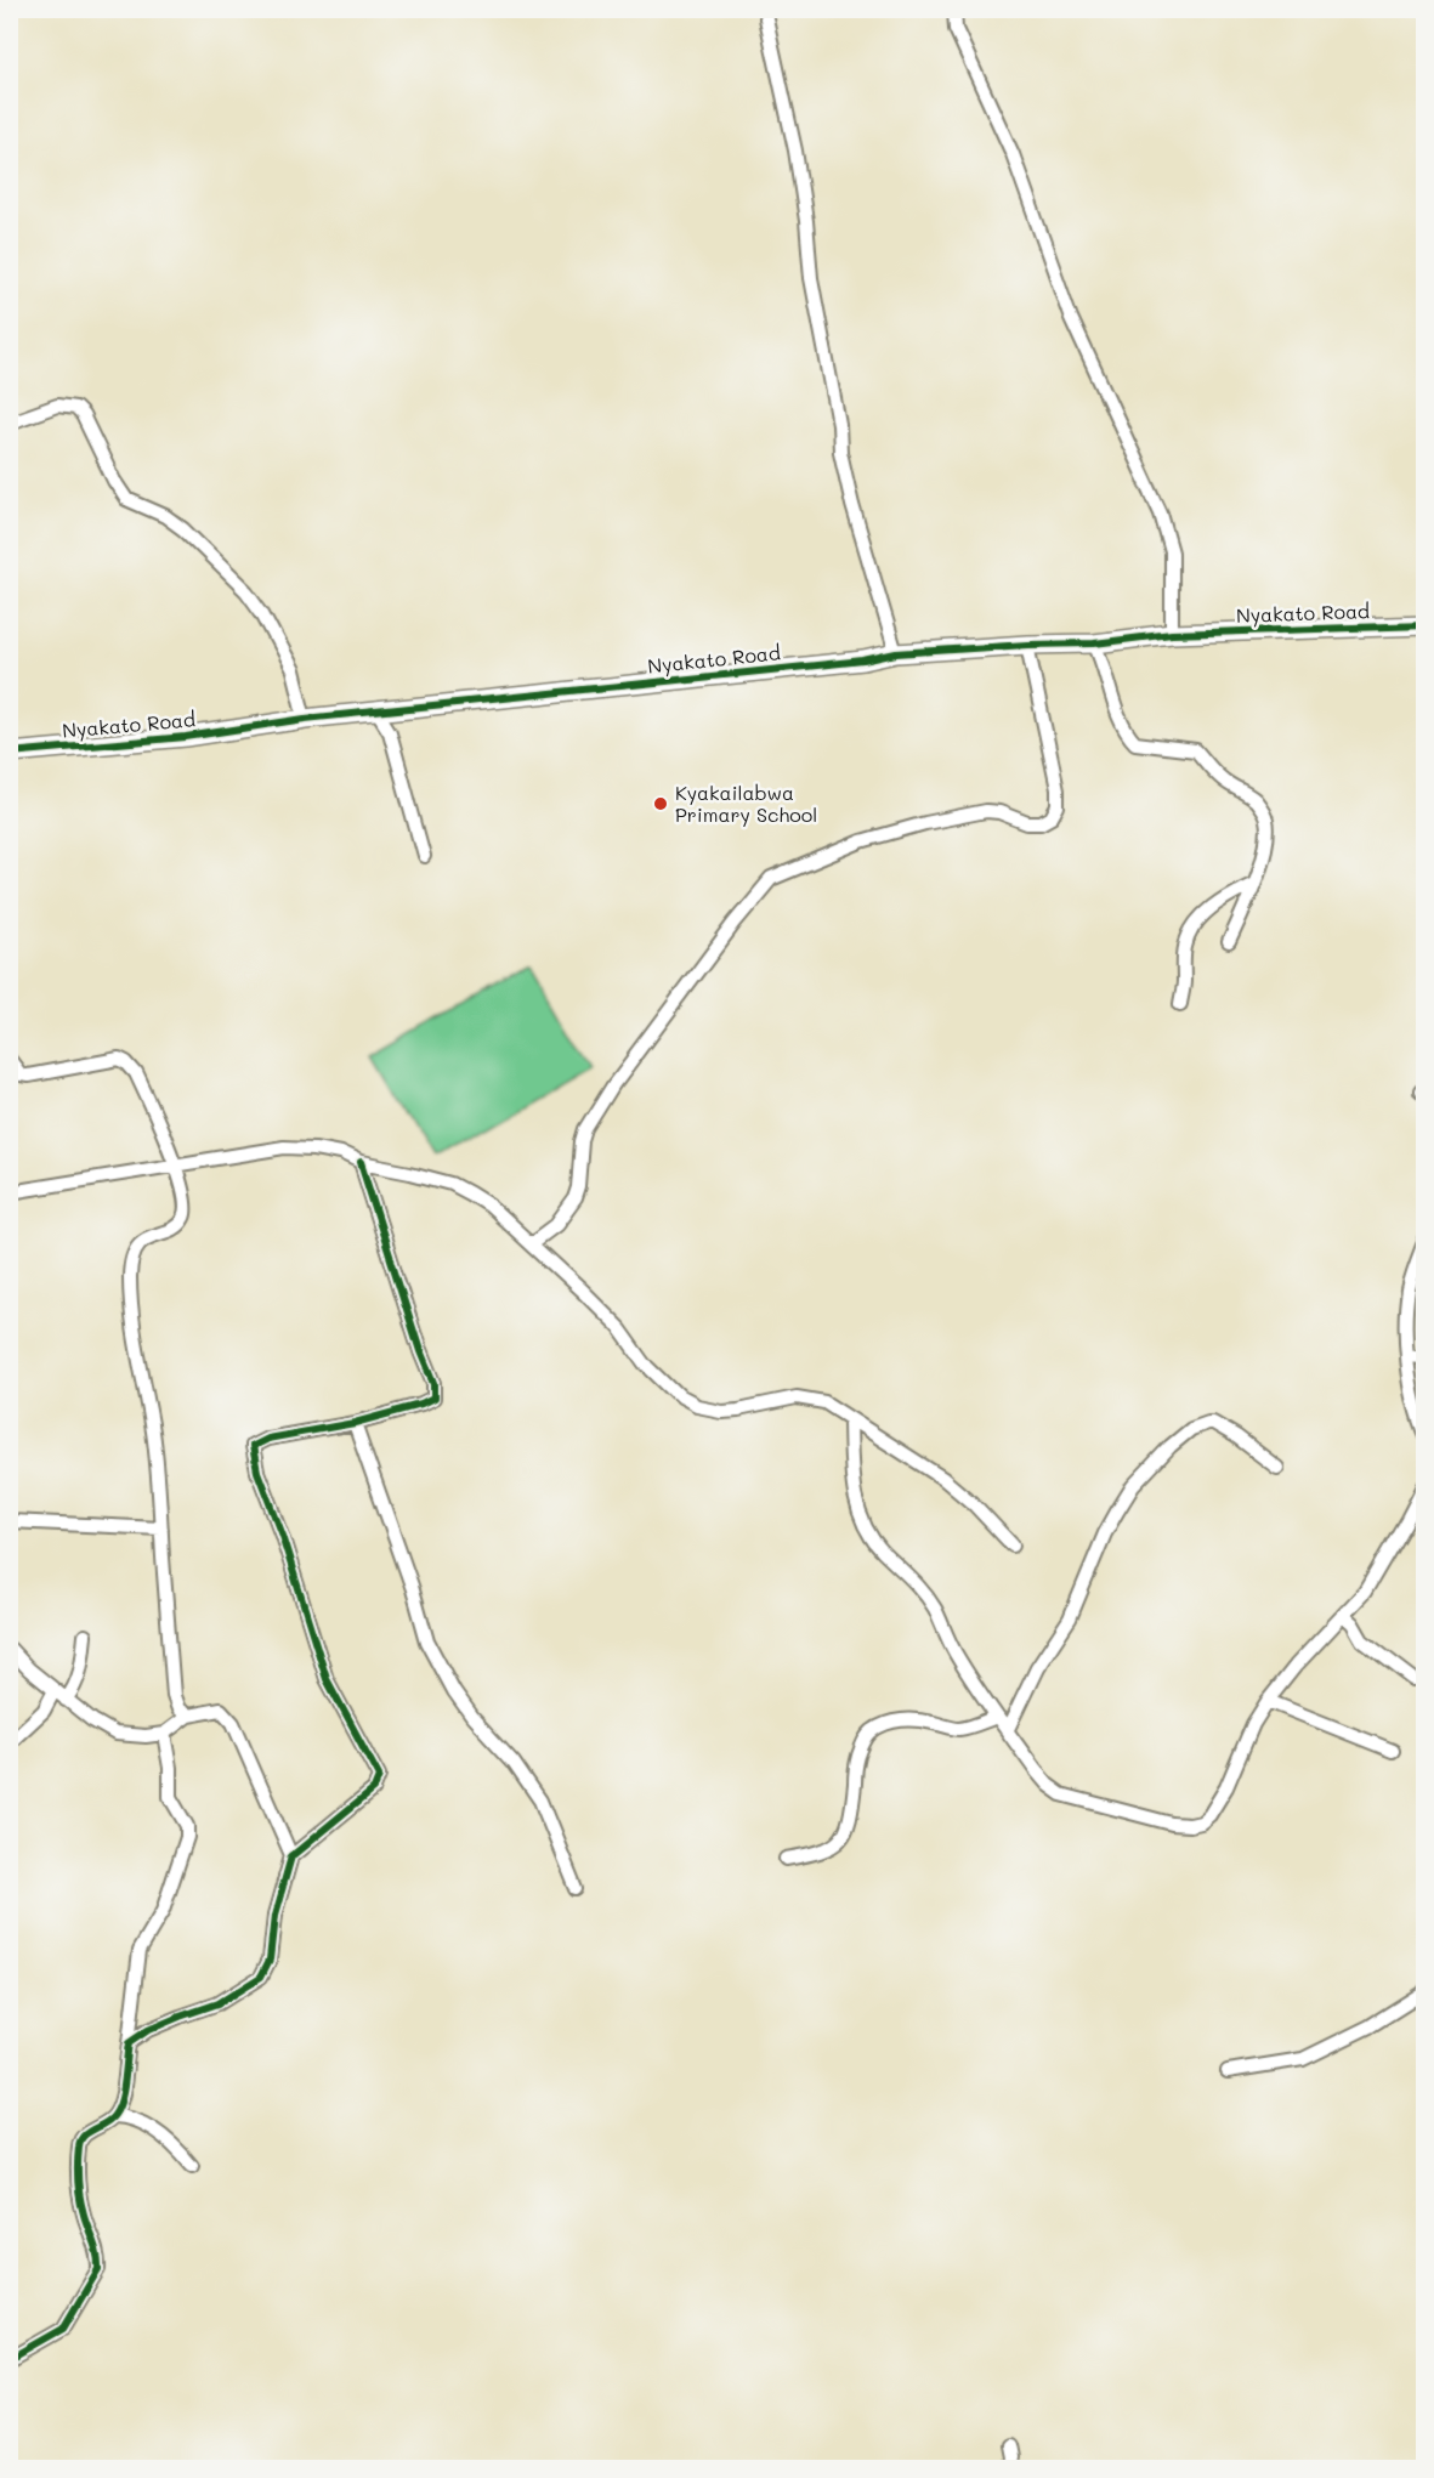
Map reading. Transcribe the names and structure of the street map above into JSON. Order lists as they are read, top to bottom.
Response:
{
  "streets": {
    "street": ["Nyakato Road"]
  },
  "places": ["Kyakailabwa Primary School"]
}
